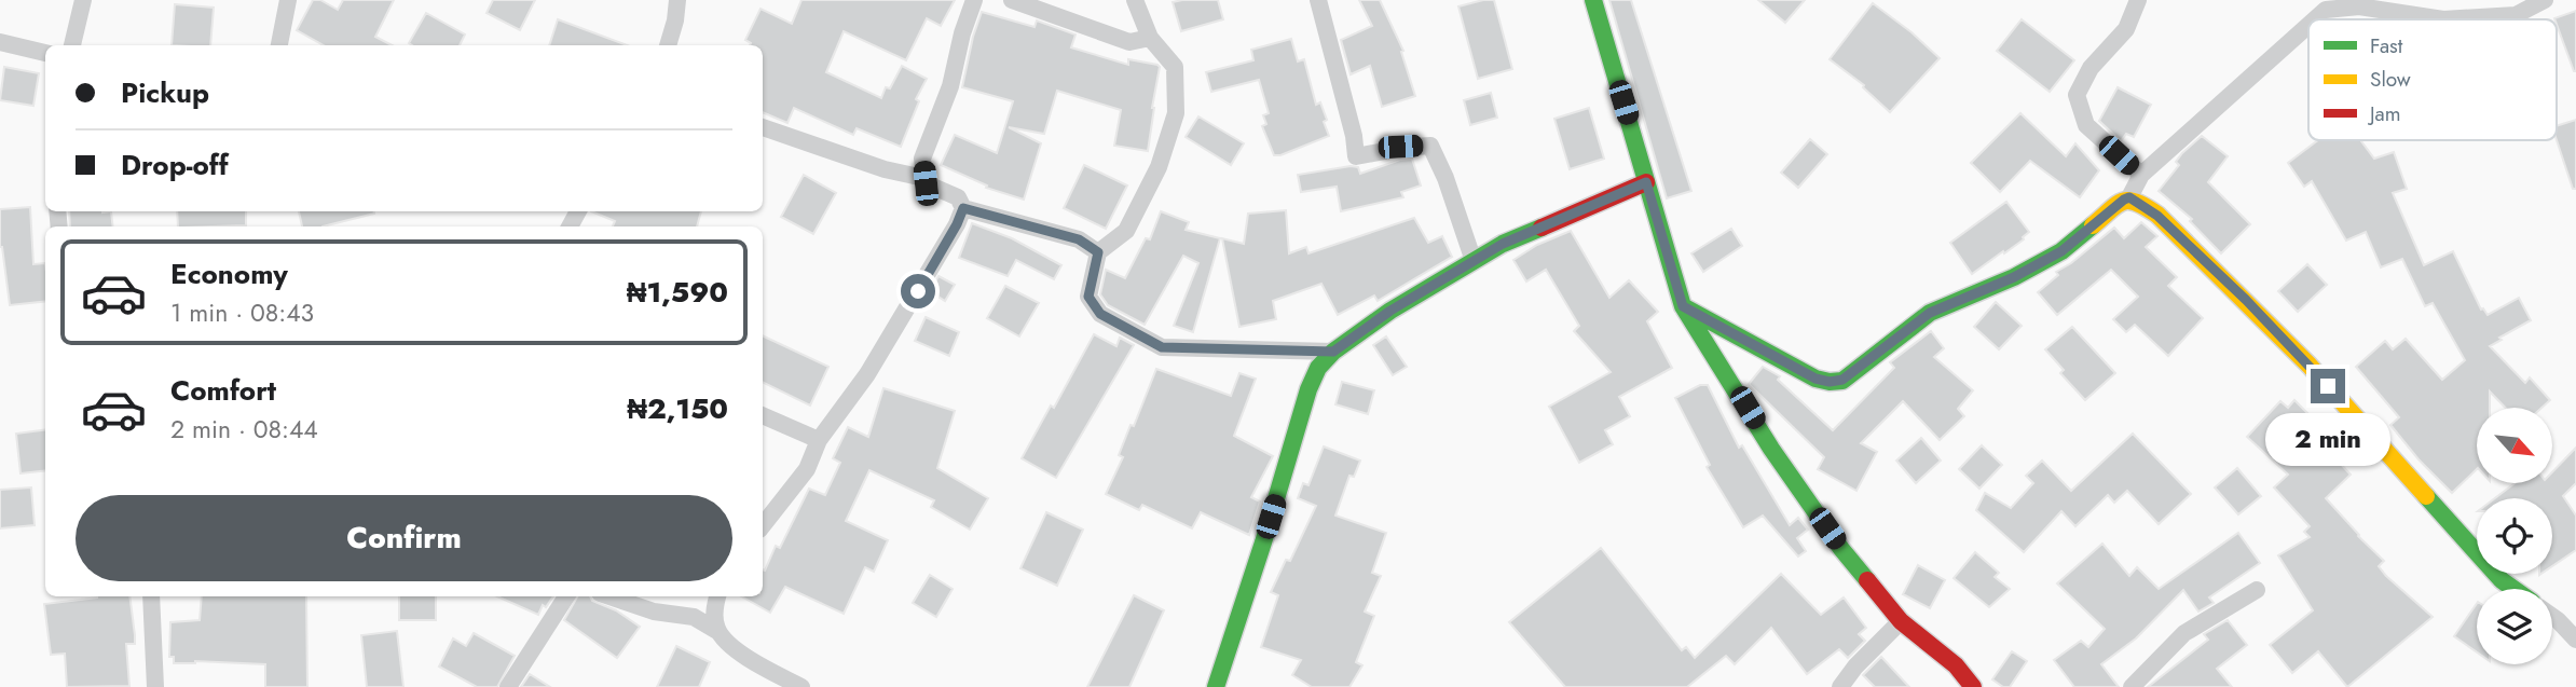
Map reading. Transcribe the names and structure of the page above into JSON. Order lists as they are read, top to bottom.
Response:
{
  "legend": ["Fast", "Slow", "Jam"],
  "north": "bottom right",
  "page": {
    "banner": ["Pickup", "Drop-off"],
    "list": [
      {
        "name": "Economy",
        "note": "1 min · 08:43",
        "value": "₦1,590"
      },
      {
        "name": "Comfort",
        "note": "2 min · 08:44",
        "value": "₦2,150"
      }
    ],
    "bubble": "2 min",
    "buttons": "Confirm"
  }
}
